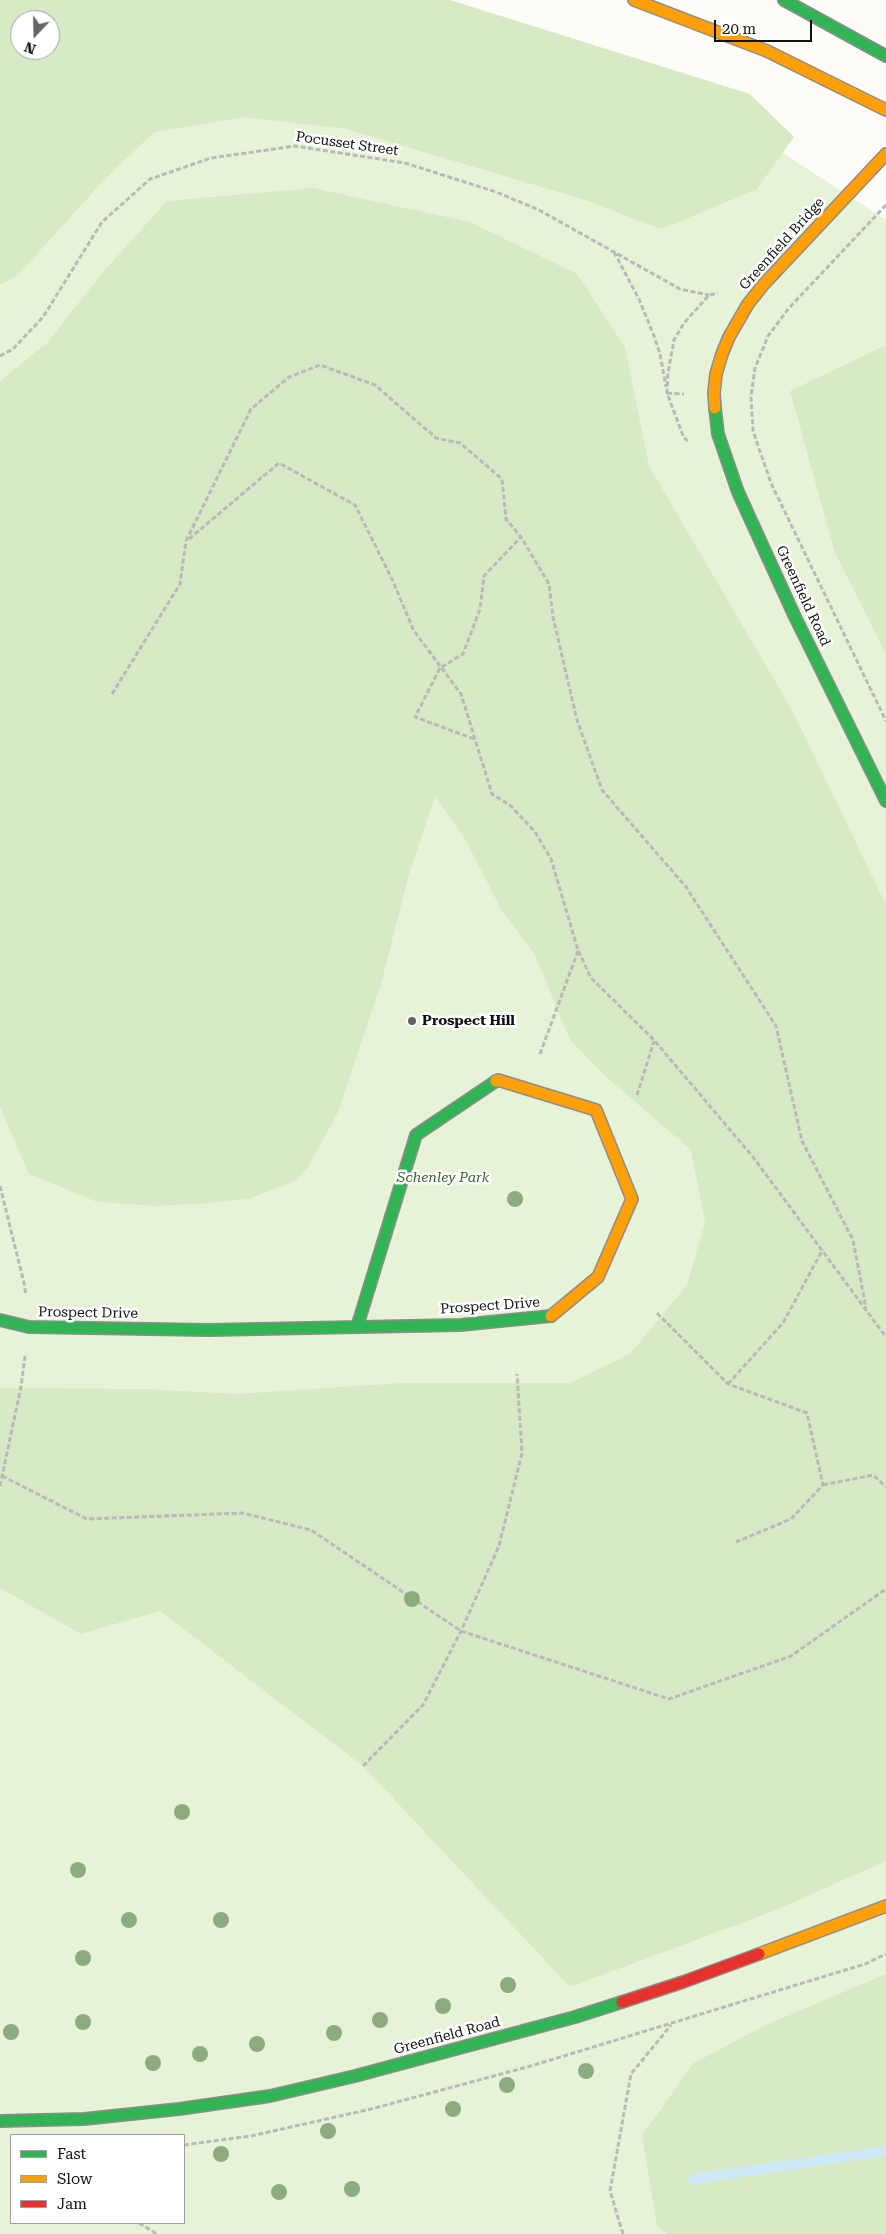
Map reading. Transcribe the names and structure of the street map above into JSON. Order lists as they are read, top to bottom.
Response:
{
  "streets": {
    "main road": ["Greenfield Bridge", "Greenfield Road", "Prospect Drive"],
    "path": ["Pocusset Street"]
  },
  "crossings": [
    ["Greenfield Bridge", "Greenfield Road"]
  ],
  "parks": ["Schenley Park"],
  "places": ["Prospect Hill"],
  "legend": ["Fast", "Slow", "Jam"],
  "scale_bar": "20 m",
  "north": "bottom"
}
